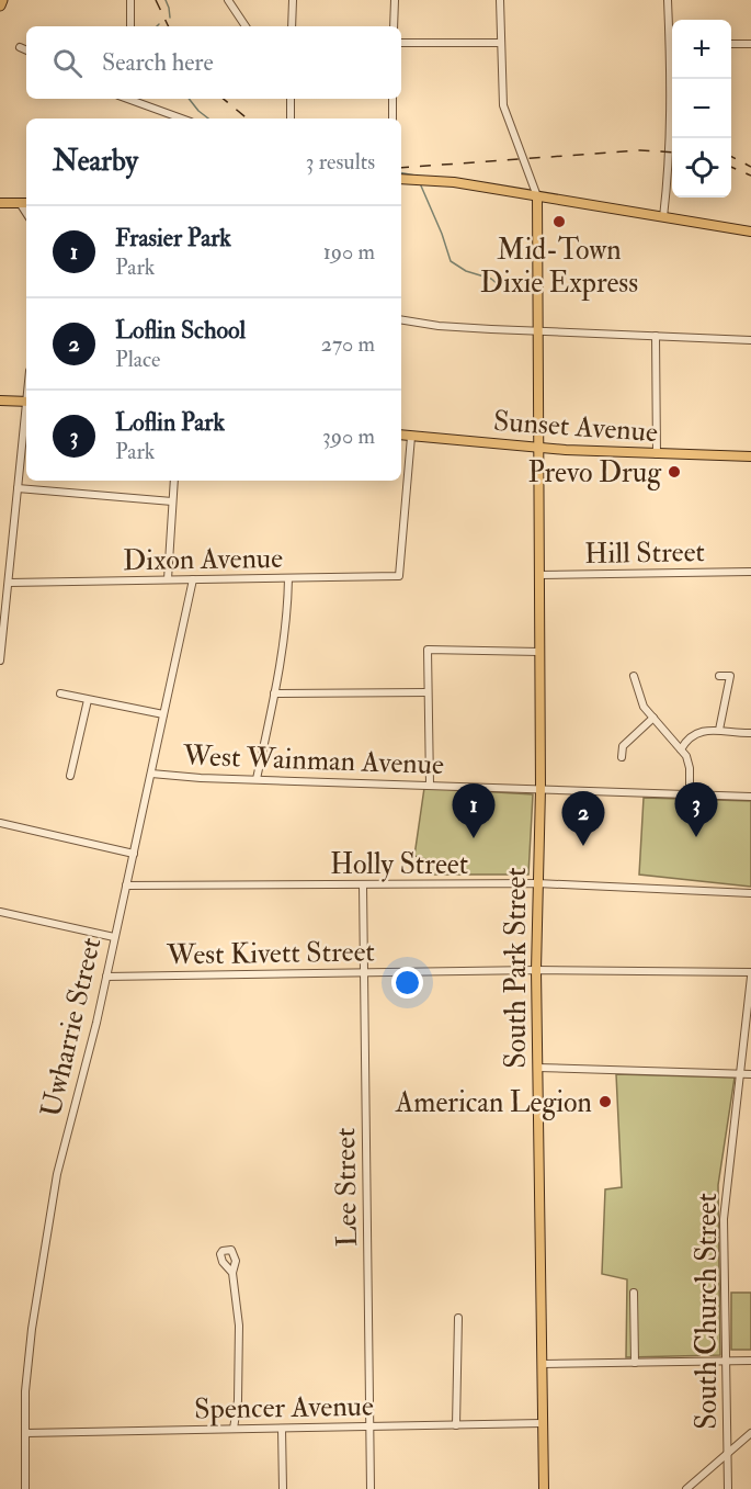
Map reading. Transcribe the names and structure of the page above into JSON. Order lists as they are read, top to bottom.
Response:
{
  "streets": {
    "main road": ["Sunset Avenue", "South Park Street"],
    "street": [
      "Hill Street",
      "Dixon Avenue",
      "West Wainman Avenue",
      "Holly Street",
      "West Kivett Street",
      "Uwharrie Street",
      "Lee Street",
      "South Church Street",
      "Spencer Avenue"
    ]
  },
  "crossings": [
    ["Sunset Avenue", "Dixon Avenue"],
    ["Sunset Avenue", "South Park Street"],
    ["Hill Street", "South Park Street"],
    ["Dixon Avenue", "Uwharrie Street"],
    ["West Wainman Avenue", "South Park Street"],
    ["West Wainman Avenue", "Uwharrie Street"],
    ["Holly Street", "South Park Street"],
    ["Holly Street", "Uwharrie Street"],
    ["Holly Street", "Lee Street"],
    ["West Kivett Street", "South Park Street"],
    ["West Kivett Street", "Uwharrie Street"],
    ["West Kivett Street", "Lee Street"],
    ["South Park Street", "Spencer Avenue"],
    ["Uwharrie Street", "Spencer Avenue"],
    ["Lee Street", "Spencer Avenue"]
  ],
  "places": ["Mid-Town Dixie Express", "Prevo Drug", "American Legion"],
  "page": {
    "map_buttons": ["+", "−"],
    "search": "Search here",
    "heading": ["Nearby", "3 results"],
    "list": [
      {
        "mark": "1",
        "name": "Frasier Park",
        "note": "Park",
        "value": "190 m"
      },
      {
        "mark": "2",
        "name": "Loflin School",
        "note": "Place",
        "value": "270 m"
      },
      {
        "mark": "3",
        "name": "Loflin Park",
        "note": "Park",
        "value": "390 m"
      }
    ],
    "pins": ["3", "1", "2"]
  }
}
